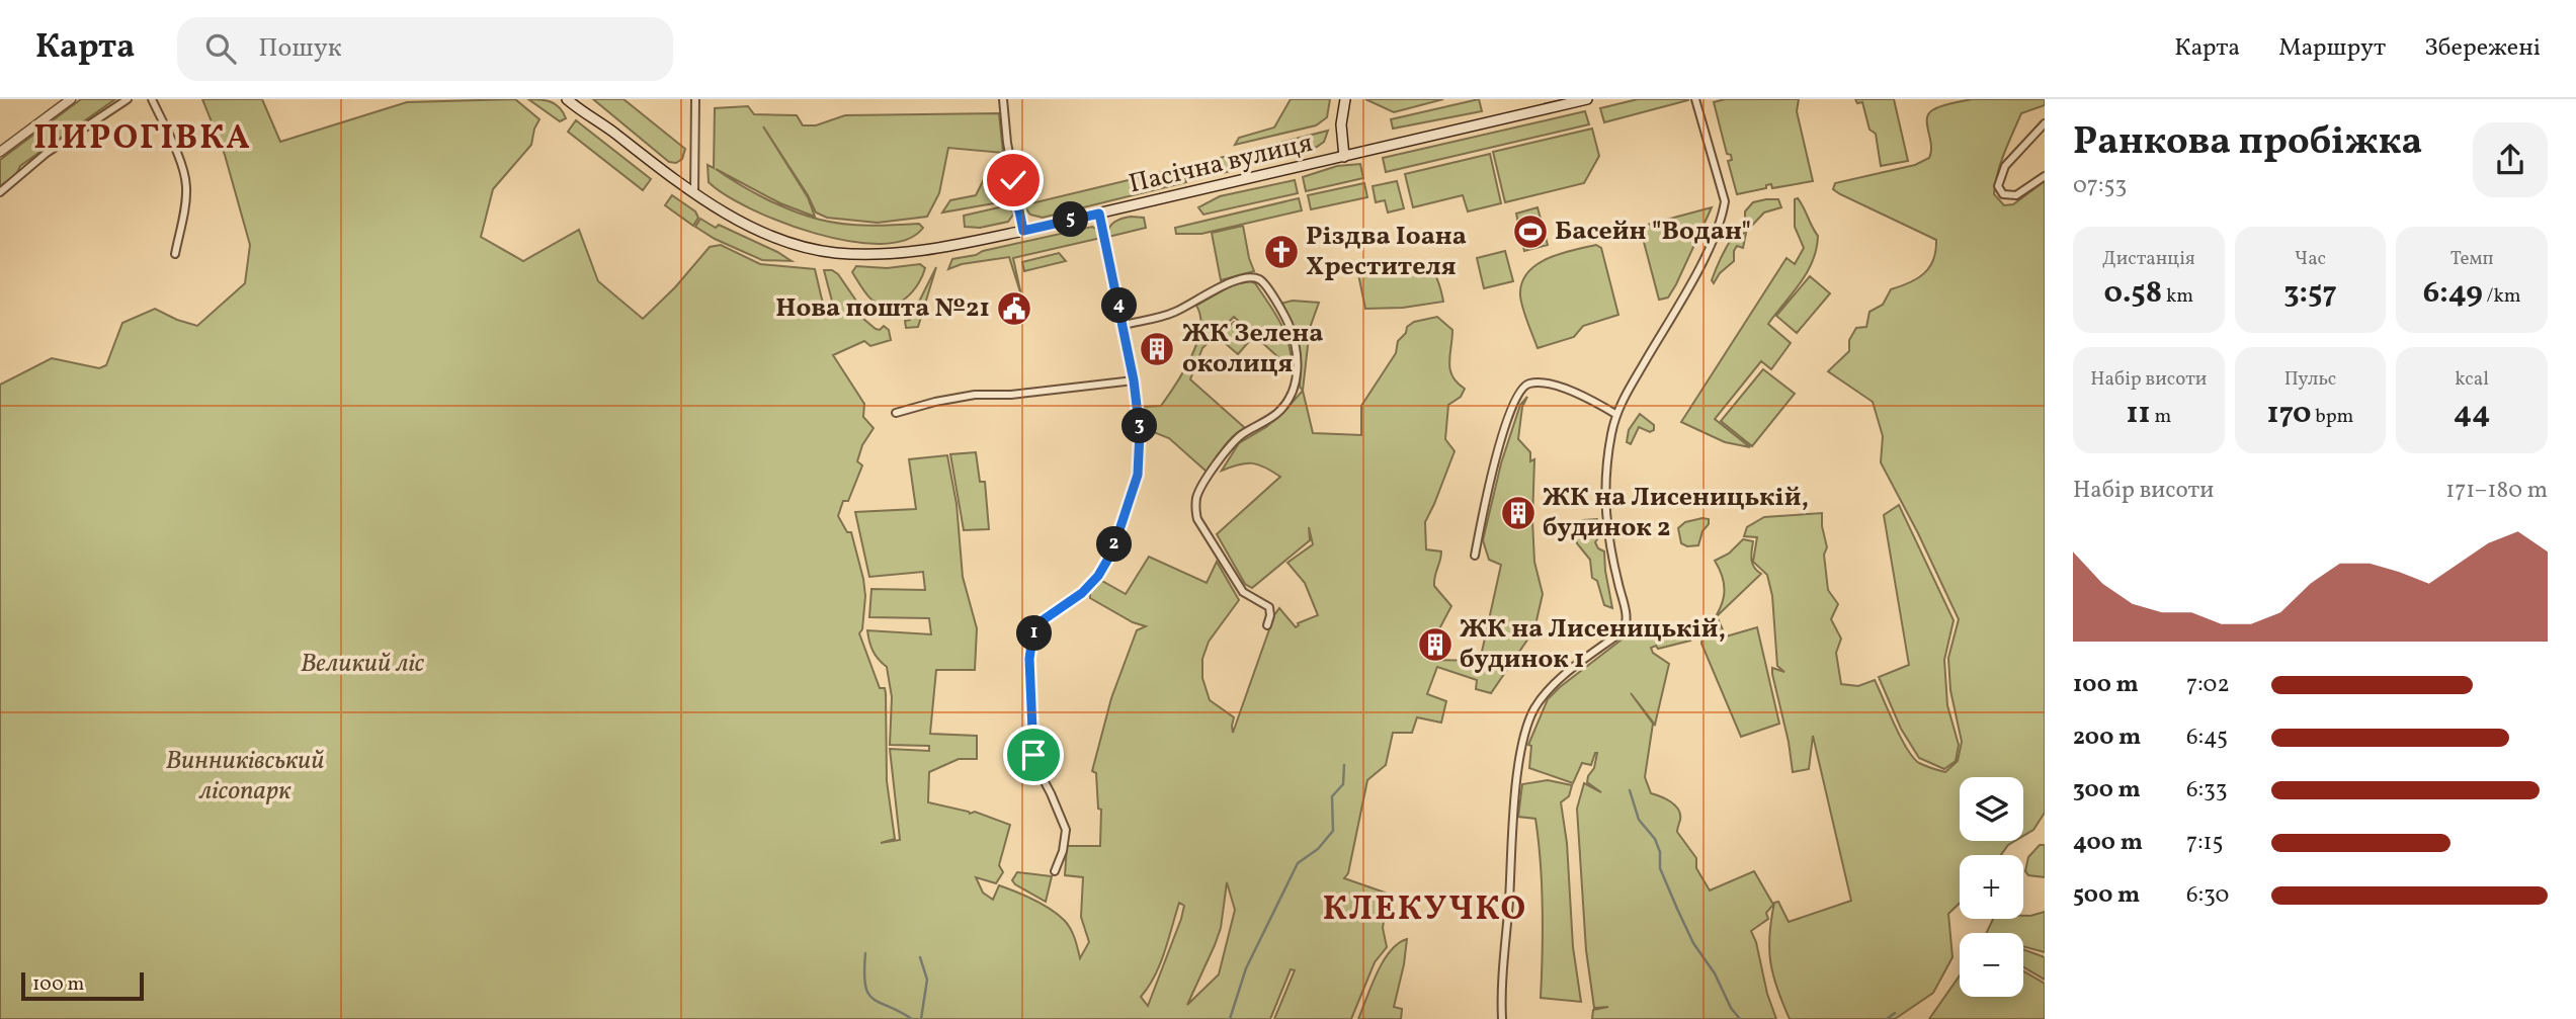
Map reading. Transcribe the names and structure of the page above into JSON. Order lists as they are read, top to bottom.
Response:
{
  "streets": {
    "main road": ["Пасічна вулиця"]
  },
  "districts": ["ПИРОГІВКА", "КЛЕКУЧКО"],
  "parks": ["Великий ліс", "Винниківський лісопарк"],
  "places": {
    "sports": ["Басейн \"Водан\""],
    "church": ["Різдва Іоана Хрестителя"],
    "public building": ["Нова пошта №21"],
    "building": ["ЖК Зелена околиця", "ЖК на Лисеницькій, будинок 2", "ЖК на Лисеницькій, будинок 1"]
  },
  "scale_bar": "100 m",
  "page": {
    "header": "Карта",
    "search": "Пошук",
    "nav": ["Карта", "Маршрут", "Збережені"],
    "heading": ["Ранкова пробіжка", "07:53"],
    "pins": [
      "5",
      "4",
      "3",
      "2",
      "1"
    ],
    "stats": [
      ["Дистанція", "0.58 km"],
      ["Час", "3:57"],
      ["Темп", "6:49 /km"],
      ["Набір висоти", "11 m"],
      ["Пульс", "170 bpm"],
      ["kcal", "44"]
    ],
    "chart": ["Набір висоти", "171–180 m"],
    "list": [
      {
        "name": "100 m",
        "note": "7:02"
      },
      {
        "name": "200 m",
        "note": "6:45"
      },
      {
        "name": "300 m",
        "note": "6:33"
      },
      {
        "name": "400 m",
        "note": "7:15"
      },
      {
        "name": "500 m",
        "note": "6:30"
      }
    ],
    "map_buttons": ["+", "−"],
    "scale": "100 m"
  }
}
